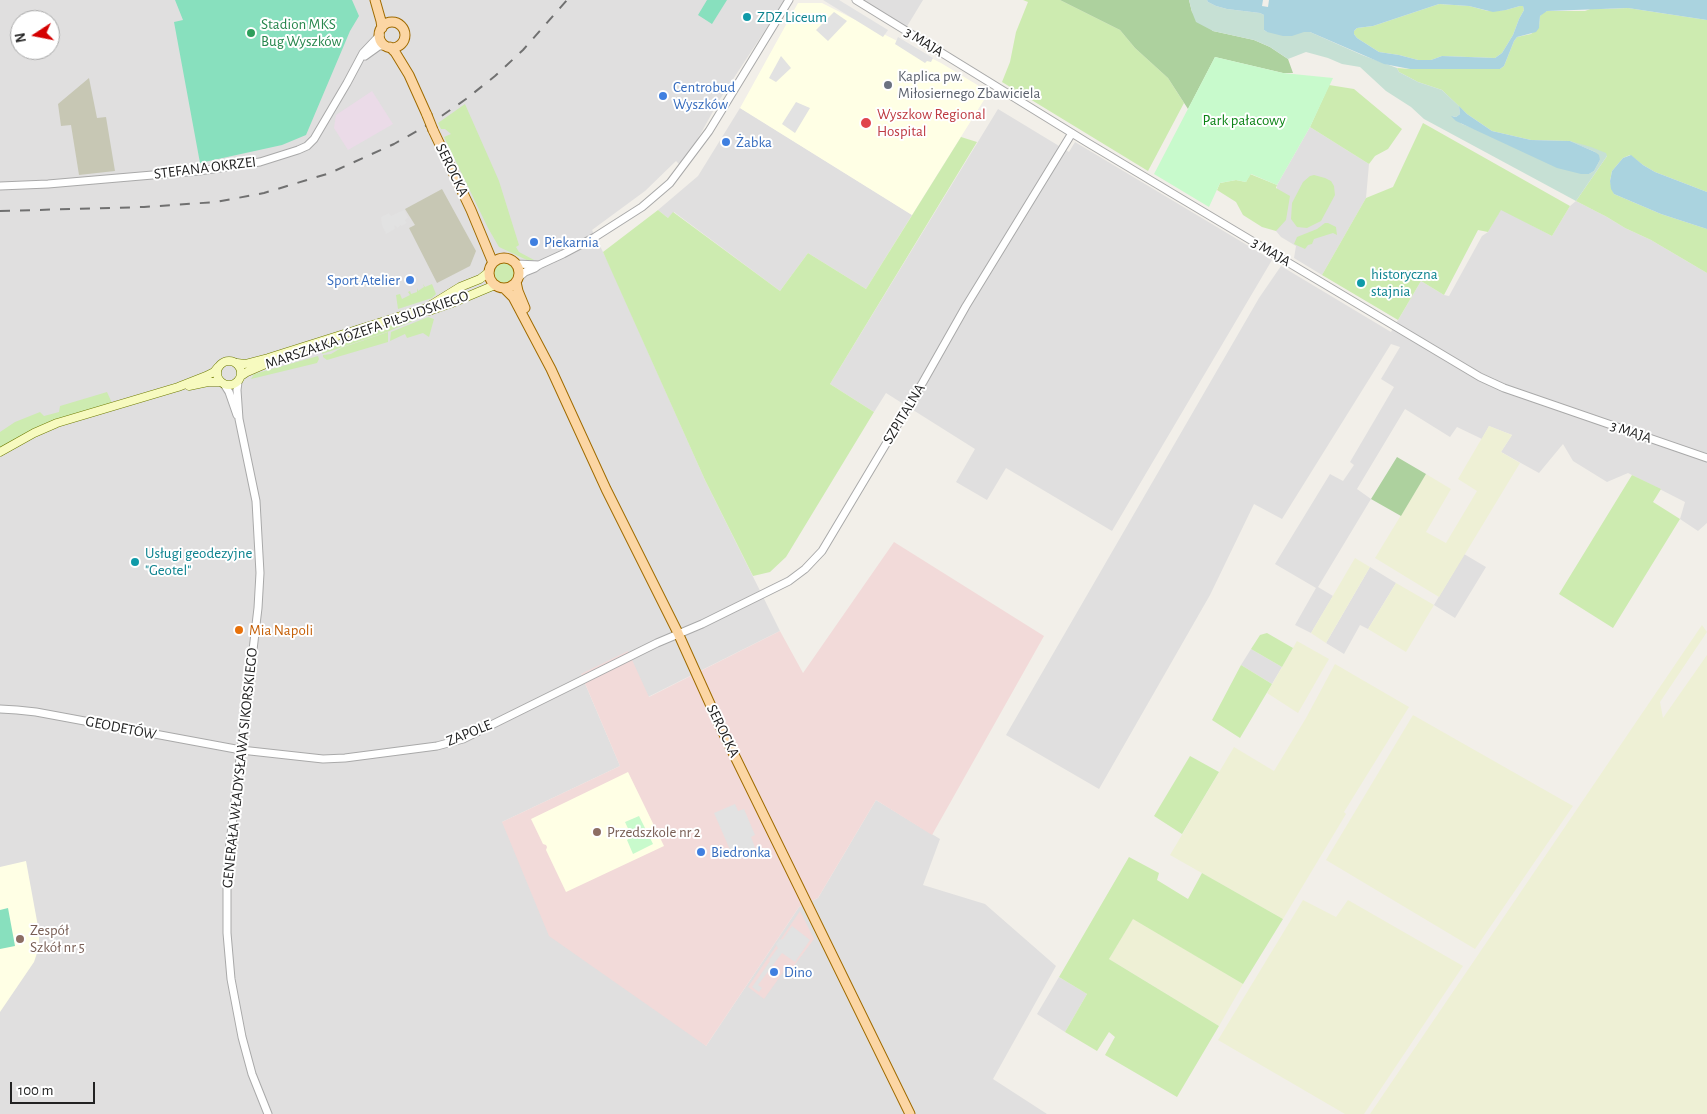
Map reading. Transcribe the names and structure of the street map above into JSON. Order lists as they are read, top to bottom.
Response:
{
  "streets": {
    "main road": ["SEROCKA", "MARSZAŁKA JÓZEFA PIŁSUDSKIEGO"],
    "street": [
      "3 MAJA",
      "STEFANA OKRZEI",
      "SZPITALNA",
      "GEODETÓW",
      "ZAPOLE",
      "GENERAŁA WŁADYSŁAWA SIKORSKIEGO"
    ]
  },
  "crossings": [
    ["3 MAJA", "SZPITALNA"],
    ["SEROCKA", "MARSZAŁKA JÓZEFA PIŁSUDSKIEGO"],
    ["SEROCKA", "SZPITALNA"],
    ["SEROCKA", "ZAPOLE"],
    ["MARSZAŁKA JÓZEFA PIŁSUDSKIEGO", "GENERAŁA WŁADYSŁAWA SIKORSKIEGO"],
    ["SZPITALNA", "ZAPOLE"],
    ["GEODETÓW", "ZAPOLE"],
    ["GEODETÓW", "GENERAŁA WŁADYSŁAWA SIKORSKIEGO"],
    ["ZAPOLE", "GENERAŁA WŁADYSŁAWA SIKORSKIEGO"]
  ],
  "parks": ["Park pałacowy"],
  "places": [
    "ZDZ Liceum",
    "Stadion MKS Bug Wyszków",
    "Kaplica pw. Miłosiernego Zbawiciela",
    "Centrobud Wyszków",
    "Wyszkow Regional Hospital",
    "Żabka",
    "Piekarnia",
    "Sport Atelier",
    "historyczna stajnia",
    "Usługi geodezyjne \"Geotel\"",
    "Mia Napoli",
    "Przedszkole nr 2",
    "Biedronka",
    "Zespół Szkół nr 5",
    "Dino"
  ],
  "scale_bar": "100 m",
  "north": "left"
}
